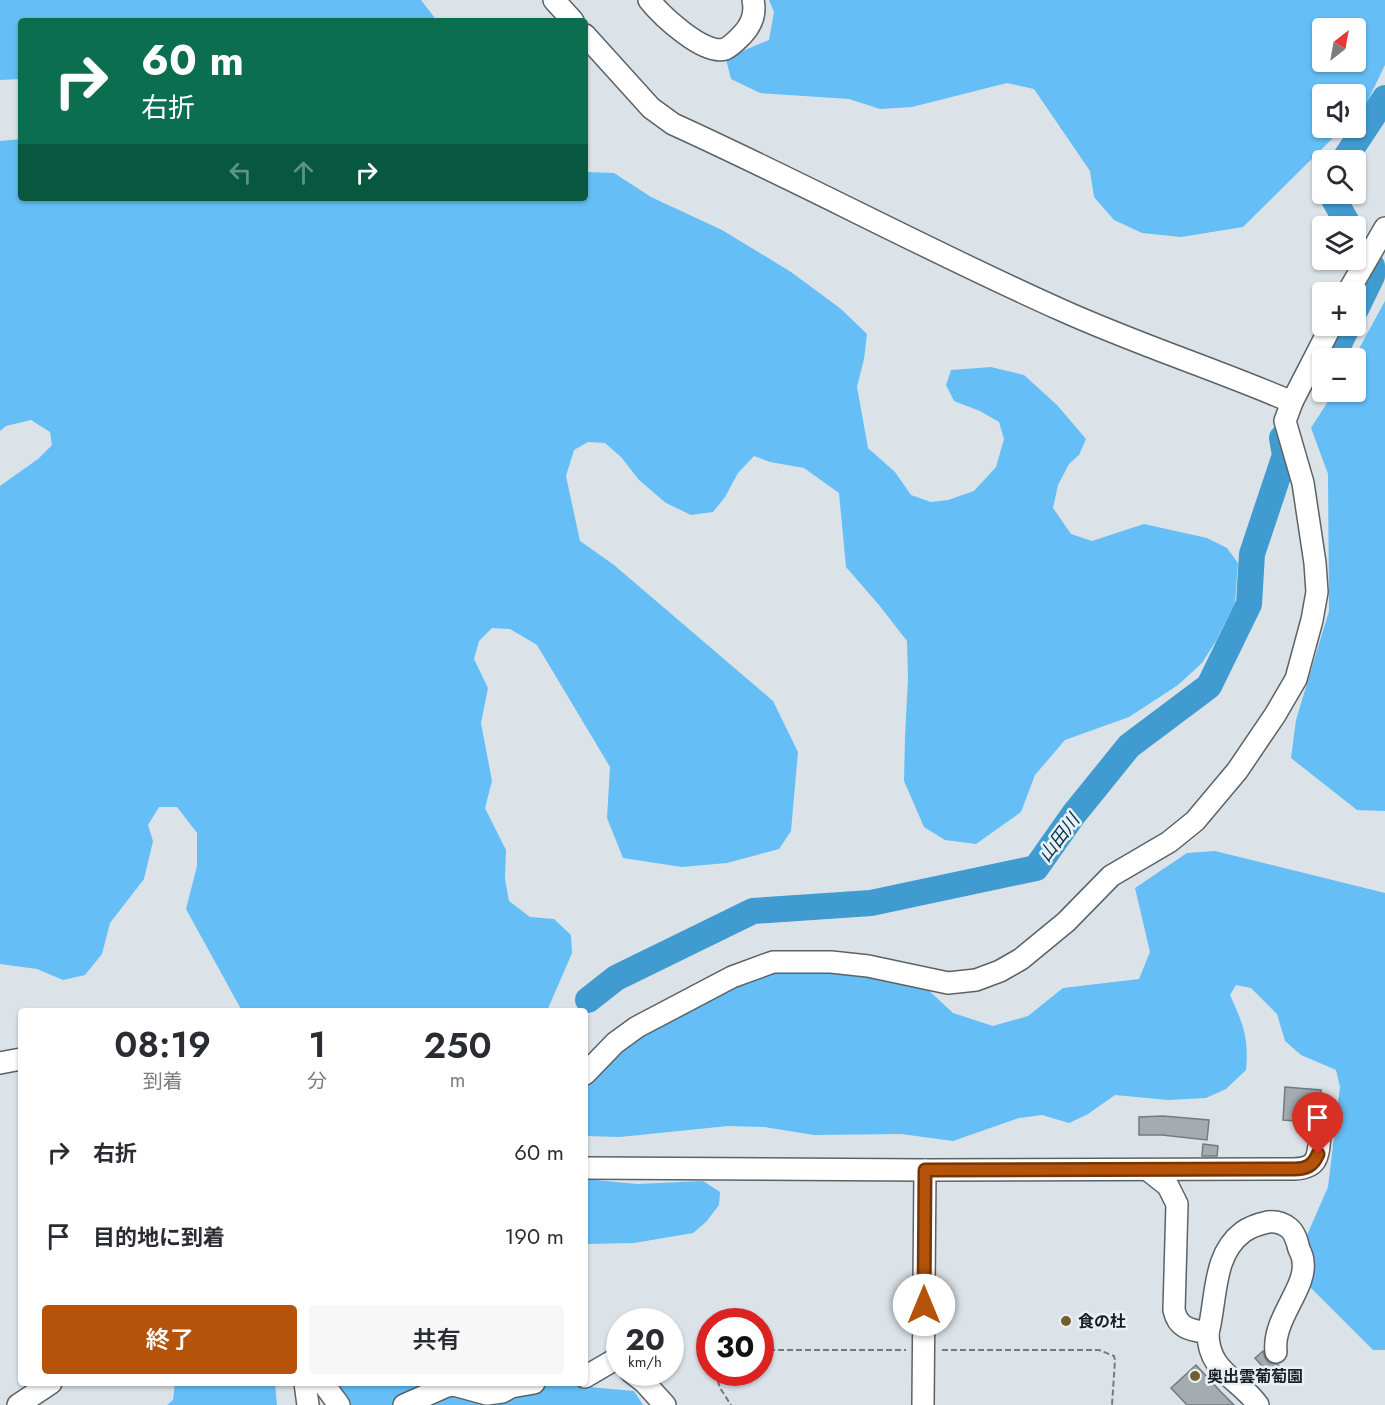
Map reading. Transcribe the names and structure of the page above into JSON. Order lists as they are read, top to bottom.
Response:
{
  "water": ["山田川"],
  "places": ["食の杜", "奥出雲葡萄園"],
  "north": "top right",
  "page": {
    "map_buttons": ["+", "−"],
    "turn": ["60 m", "右折"],
    "eta": [
      "08:19",
      "到着",
      "1",
      "分",
      "250",
      "m"
    ],
    "list": [
      {
        "name": "右折",
        "value": "60 m"
      },
      {
        "name": "目的地に到着",
        "value": "190 m"
      }
    ],
    "buttons": ["終了", "共有"],
    "speed": "20 km/h",
    "limit": "30"
  }
}
